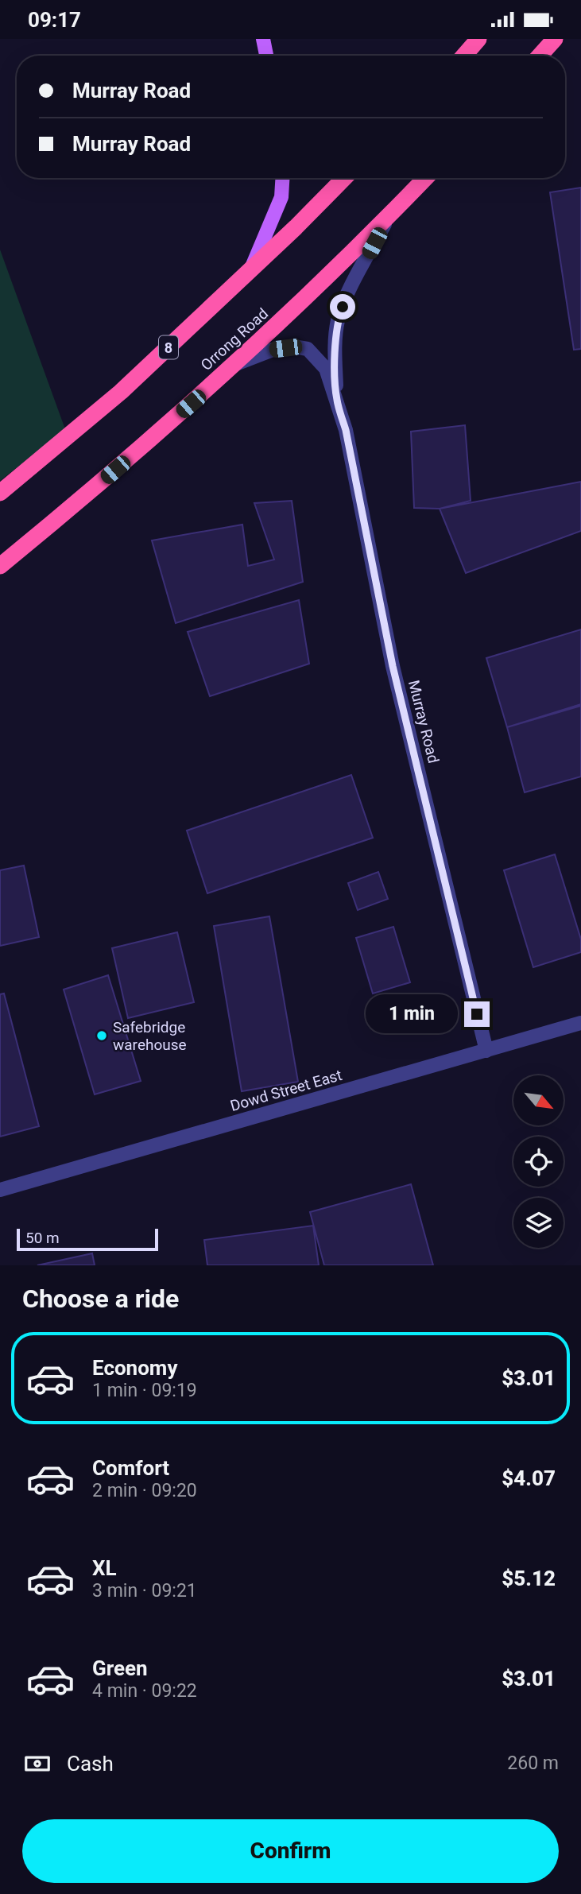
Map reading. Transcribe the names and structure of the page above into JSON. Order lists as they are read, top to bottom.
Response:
{
  "streets": {
    "highway": ["Orrong Road", "8"],
    "street": ["Murray Road", "Dowd Street East"]
  },
  "crossings": [
    ["Orrong Road", "Murray Road"],
    ["Murray Road", "Dowd Street East"]
  ],
  "places": ["Safebridge warehouse"],
  "scale_bar": "50 m",
  "north": "bottom right",
  "page": {
    "status": "09:17",
    "banner": ["Murray Road", "Murray Road"],
    "bubble": "1 min",
    "scale": "50 m",
    "heading": "Choose a ride",
    "list": [
      {
        "name": "Economy",
        "note": "1 min · 09:19",
        "value": "$3.01"
      },
      {
        "name": "Comfort",
        "note": "2 min · 09:20",
        "value": "$4.07"
      },
      {
        "name": "XL",
        "note": "3 min · 09:21",
        "value": "$5.12"
      },
      {
        "name": "Green",
        "note": "4 min · 09:22",
        "value": "$3.01"
      }
    ],
    "pay": ["Cash", "260 m"],
    "buttons": "Confirm"
  }
}
